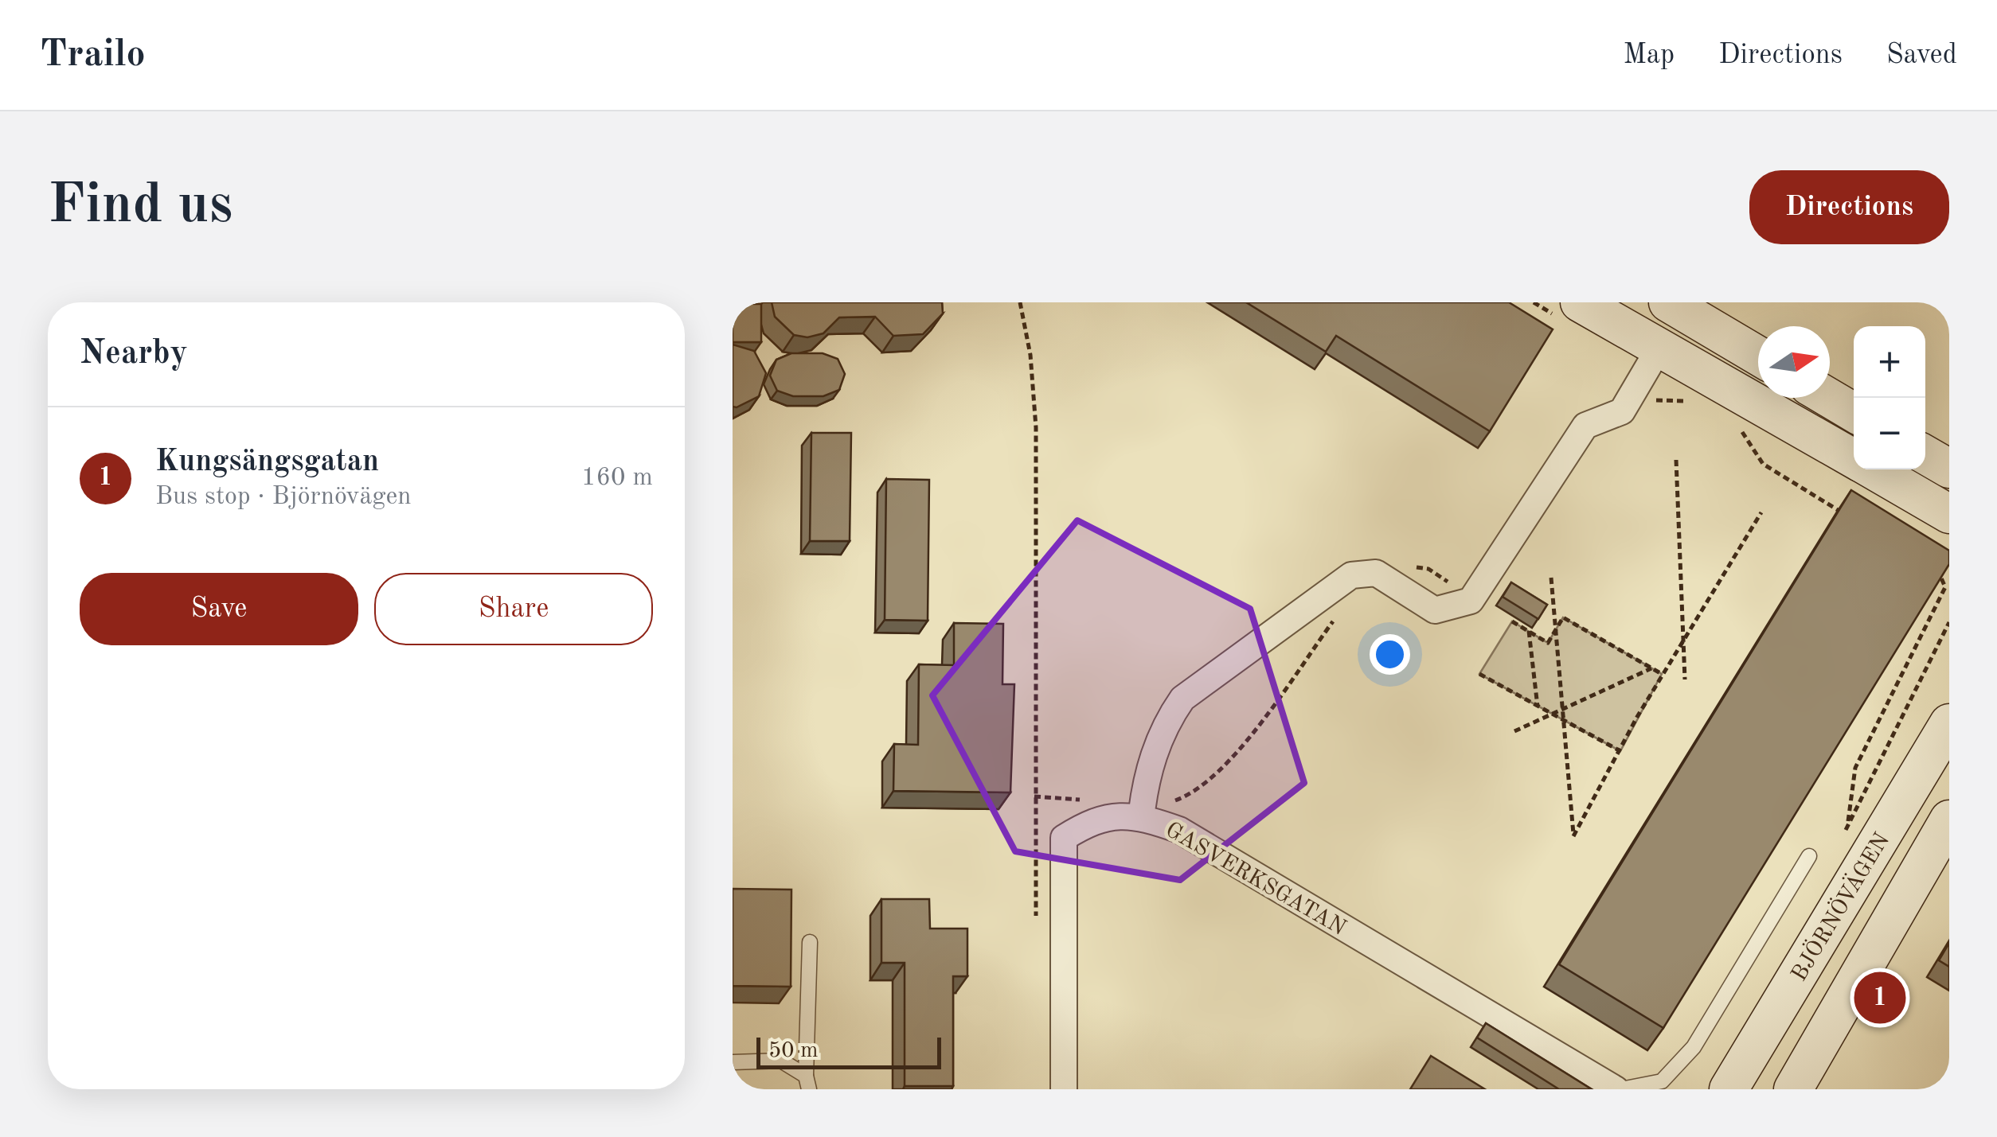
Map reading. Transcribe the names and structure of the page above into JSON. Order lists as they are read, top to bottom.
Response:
{
  "streets": {
    "main road": ["BJÖRNÖVÄGEN"],
    "street": ["GASVERKSGATAN"]
  },
  "scale_bar": "50 m",
  "north": "right",
  "page": {
    "header": "Trailo",
    "nav": ["Map", "Directions", "Saved"],
    "buttons": [
      "Directions",
      ["Save", "Share"]
    ],
    "title": "Find us",
    "heading": "Nearby",
    "map_buttons": ["+", "−"],
    "list": [
      {
        "mark": "1",
        "name": "Kungsängsgatan",
        "note": "Bus stop · Björnövägen",
        "value": "160 m"
      }
    ],
    "pins": "1",
    "scale": "50 m"
  }
}
